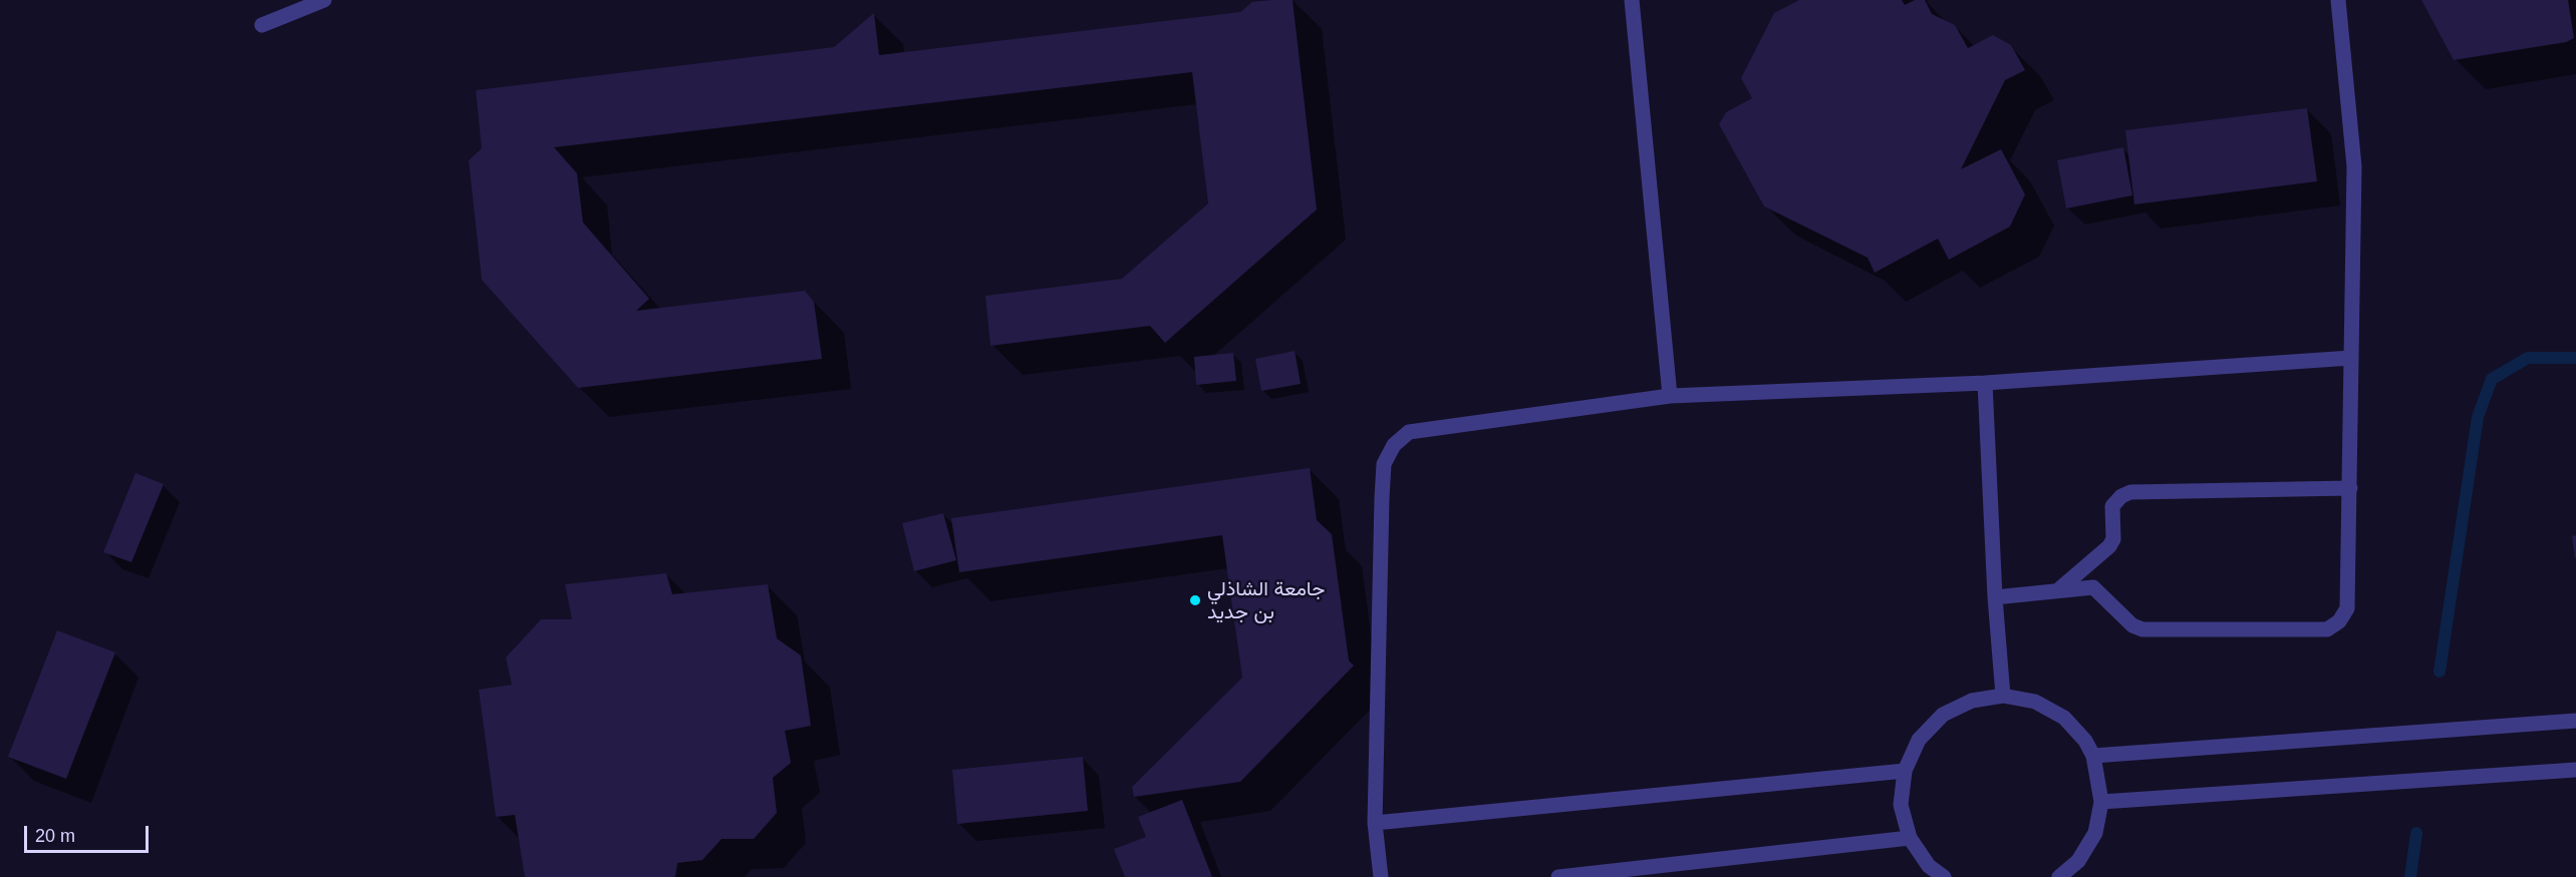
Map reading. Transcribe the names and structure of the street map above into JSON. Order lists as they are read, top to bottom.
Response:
{
  "places": ["جامعة الشاذلي بن جديد"],
  "scale_bar": "20 m"
}
